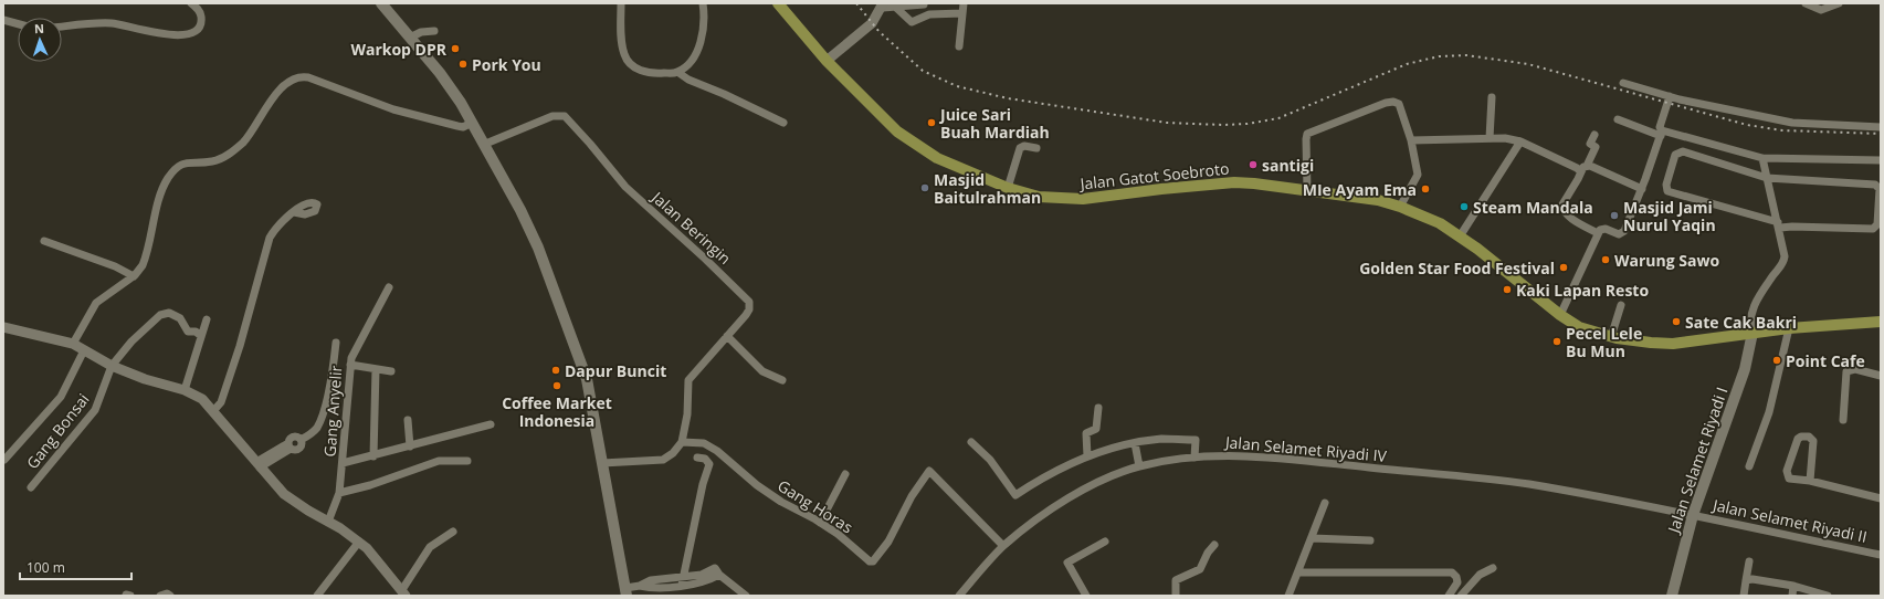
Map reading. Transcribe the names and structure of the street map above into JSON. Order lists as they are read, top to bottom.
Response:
{
  "streets": {
    "main road": ["Jalan Gatot Soebroto", "Jalan Selamet Riyadi I"],
    "street": [
      "Jalan Beringin",
      "Gang Anyelir",
      "Gang Bonsai",
      "Jalan Selamet Riyadi IV",
      "Gang Horas",
      "Jalan Selamet Riyadi II"
    ]
  },
  "crossings": [
    ["Jalan Gatot Soebroto", "Jalan Selamet Riyadi I"],
    ["Jalan Beringin", "Gang Horas"],
    ["Jalan Selamet Riyadi IV", "Jalan Selamet Riyadi I"],
    ["Jalan Selamet Riyadi IV", "Gang Horas"],
    ["Jalan Selamet Riyadi IV", "Jalan Selamet Riyadi II"],
    ["Jalan Selamet Riyadi I", "Jalan Selamet Riyadi II"]
  ],
  "places": [
    "Warkop DPR",
    "Pork You",
    "Juice Sari Buah Mardiah",
    "santigi",
    "Masjid Baitulrahman",
    "MIe Ayam Ema",
    "Steam Mandala",
    "Masjid Jami Nurul Yaqin",
    "Warung Sawo",
    "Golden Star Food Festival",
    "Kaki Lapan Resto",
    "Sate Cak Bakri",
    "Pecel Lele Bu Mun",
    "Point Cafe",
    "Dapur Buncit",
    "Coffee Market Indonesia"
  ],
  "scale_bar": "100 m",
  "north": "top"
}
